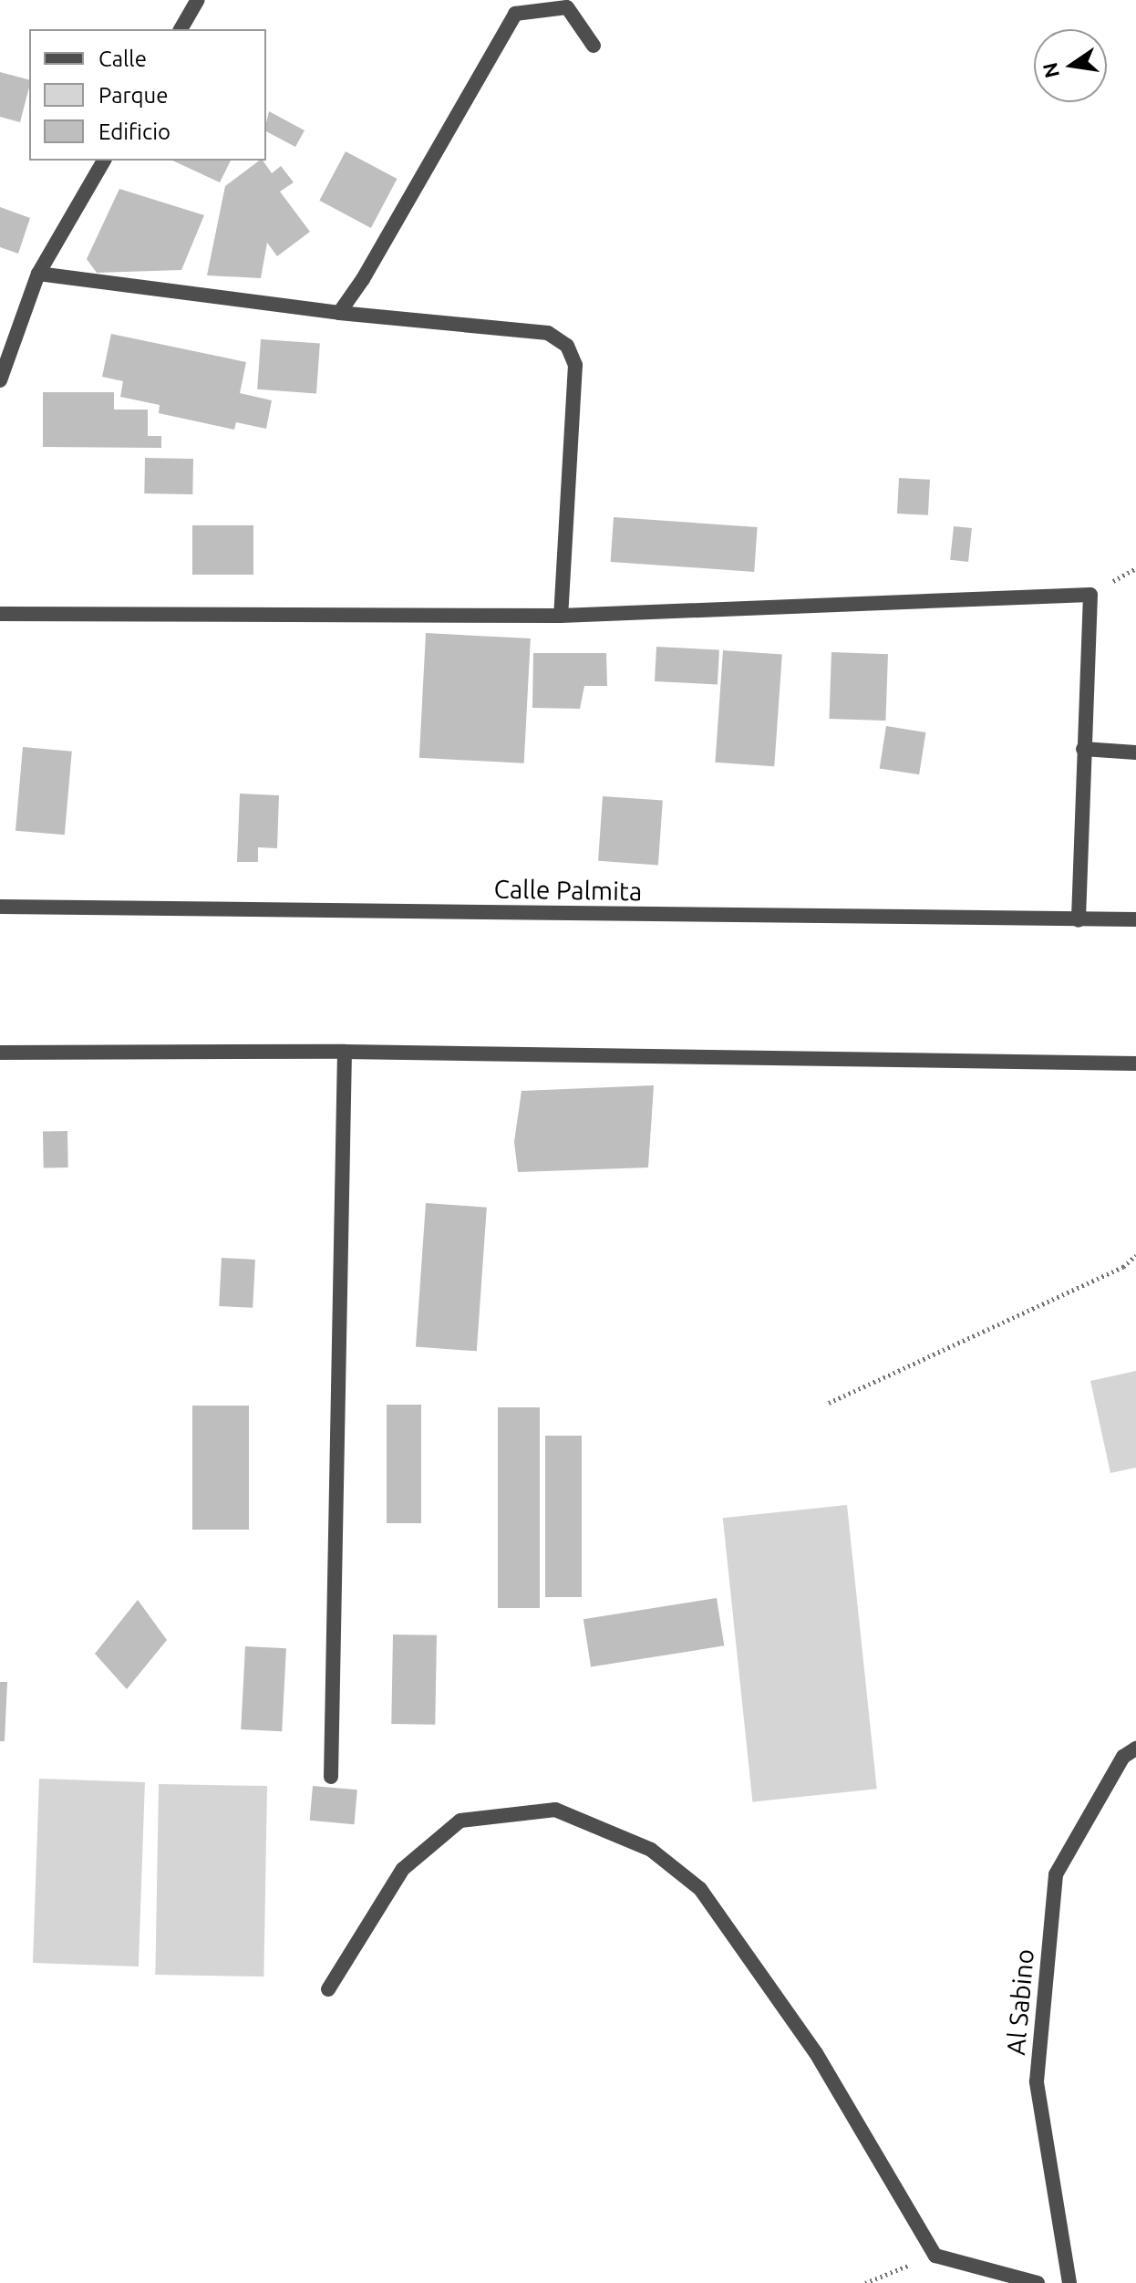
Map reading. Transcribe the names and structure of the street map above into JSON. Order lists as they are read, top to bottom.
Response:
{
  "streets": {
    "street": ["Calle Palmita", "Al Sabino"]
  },
  "legend": ["Calle", "Parque", "Edificio"],
  "north": "left"
}
